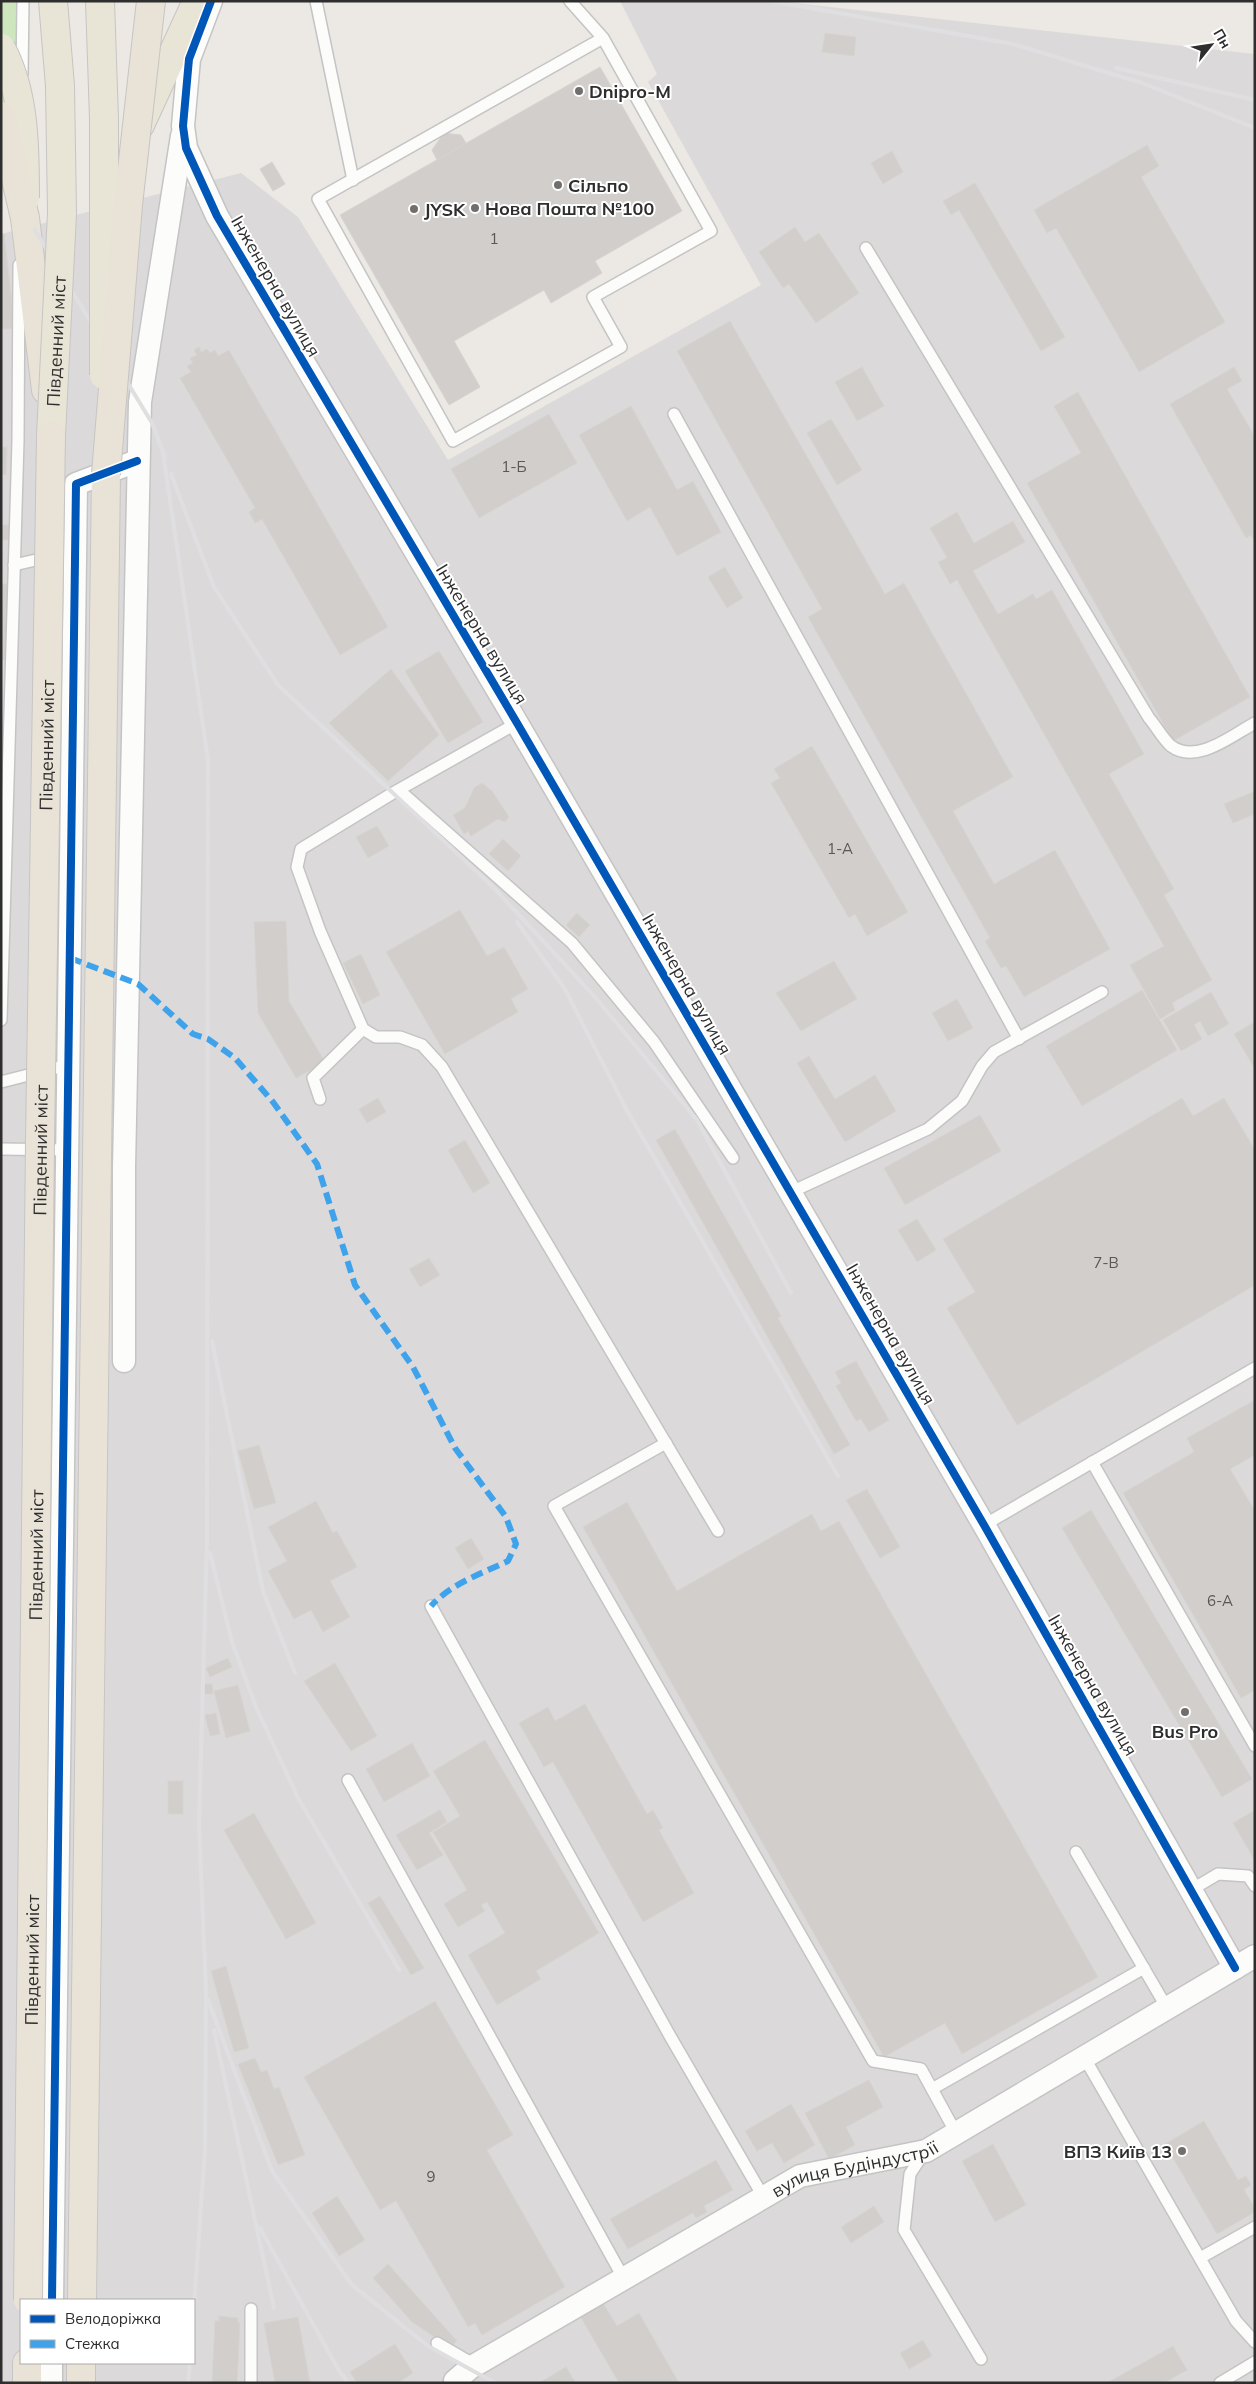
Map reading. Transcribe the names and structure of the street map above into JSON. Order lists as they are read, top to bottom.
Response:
{
  "streets": {
    "highway": ["Південний міст"],
    "street": ["Інженерна вулиця", "вулиця Будіндустрії"]
  },
  "crossings": [
    ["Інженерна вулиця", "вулиця Будіндустрії"]
  ],
  "places": [
    "Dnipro-M",
    "Сільпо",
    "Нова Пошта №100",
    "JYSK",
    "Bus Pro",
    "ВПЗ Київ 13"
  ],
  "house_numbers": [
    "1",
    "1-Б",
    "1-А",
    "7-В",
    "6-А",
    "9"
  ],
  "legend": ["Велодоріжка", "Стежка"],
  "north": "top right"
}
